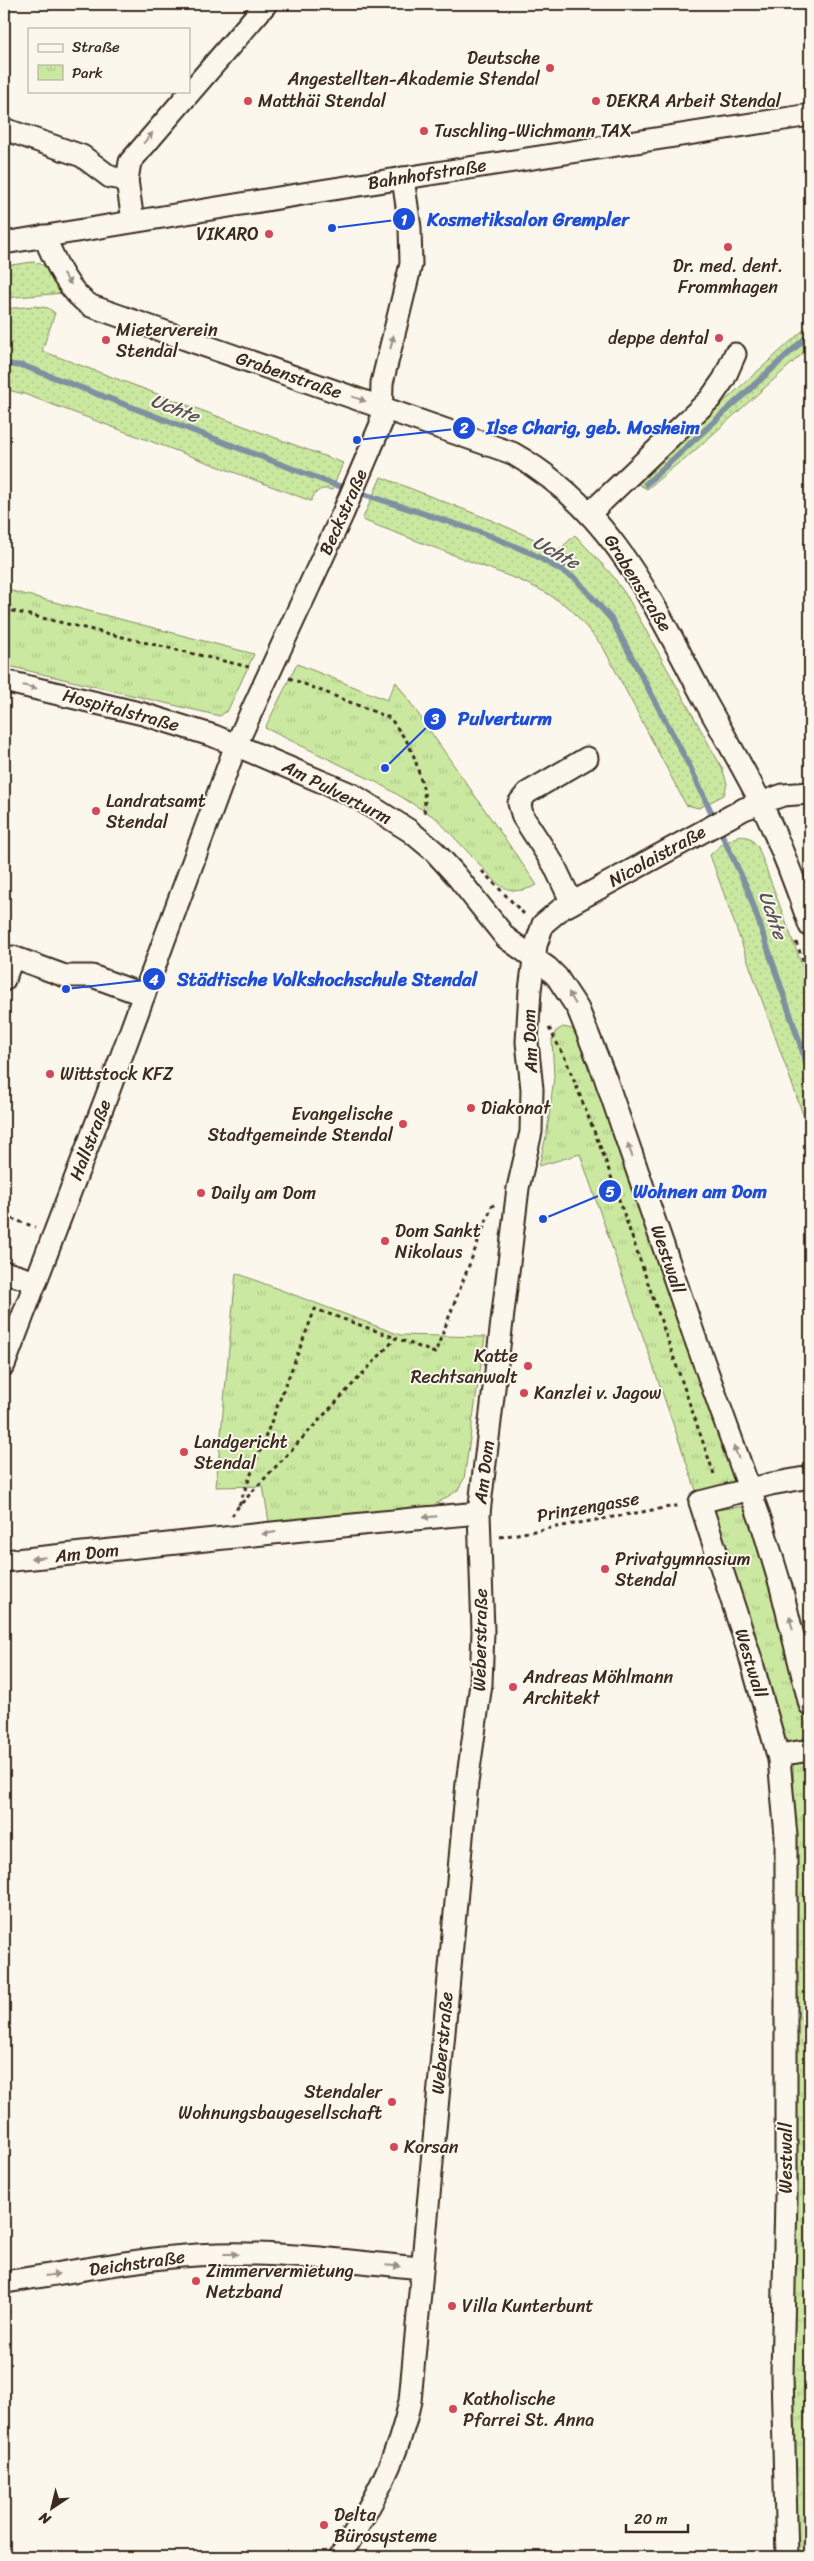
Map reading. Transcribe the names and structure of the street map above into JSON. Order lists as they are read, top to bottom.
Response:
{
  "streets": {
    "street": [
      "Bahnhofstraße",
      "Grabenstraße",
      "Beckstraße",
      "Hospitalstraße",
      "Am Pulverturm",
      "Nicolaistraße",
      "Am Dom",
      "Hallstraße",
      "Westwall",
      "Weberstraße",
      "Deichstraße"
    ],
    "path": ["Prinzengasse"]
  },
  "crossings": [
    ["Bahnhofstraße", "Grabenstraße"],
    ["Bahnhofstraße", "Beckstraße"],
    ["Grabenstraße", "Beckstraße"],
    ["Grabenstraße", "Nicolaistraße"],
    ["Beckstraße", "Hospitalstraße"],
    ["Beckstraße", "Am Pulverturm"],
    ["Beckstraße", "Hallstraße"],
    ["Hospitalstraße", "Am Pulverturm"],
    ["Hospitalstraße", "Hallstraße"],
    ["Am Pulverturm", "Nicolaistraße"],
    ["Am Pulverturm", "Am Dom"],
    ["Am Pulverturm", "Hallstraße"],
    ["Am Pulverturm", "Westwall"],
    ["Nicolaistraße", "Am Dom"],
    ["Nicolaistraße", "Westwall"],
    ["Am Dom", "Westwall"],
    ["Am Dom", "Weberstraße"],
    ["Westwall", "Prinzengasse"],
    ["Prinzengasse", "Weberstraße"],
    ["Weberstraße", "Deichstraße"]
  ],
  "one_way": [
    "Beckstraße",
    "Hospitalstraße",
    "Am Dom",
    "Deichstraße"
  ],
  "water": ["Uchte"],
  "places": [
    "Deutsche Angestellten-Akademie Stendal",
    "Matthäi Stendal",
    "DEKRA Arbeit Stendal",
    "Tuschling-Wichmann TAX",
    "Kosmetiksalon Grempler",
    "VIKARO",
    "Dr. med. dent. Frommhagen",
    "deppe dental",
    "Mieterverein Stendal",
    "Ilse Charig, geb. Mosheim",
    "Pulverturm",
    "Landratsamt Stendal",
    "Städtische Volkshochschule Stendal",
    "Wittstock KFZ",
    "Diakonat",
    "Evangelische Stadtgemeinde Stendal",
    "Daily am Dom",
    "Wohnen am Dom",
    "Dom Sankt Nikolaus",
    "Katte Rechtsanwalt",
    "Kanzlei v. Jagow",
    "Landgericht Stendal",
    "Privatgymnasium Stendal",
    "Andreas Möhlmann Architekt",
    "Stendaler Wohnungsbaugesellschaft",
    "Korsan",
    "Zimmervermietung Netzband",
    "Villa Kunterbunt",
    "Katholische Pfarrei St. Anna",
    "Delta Bürosysteme"
  ],
  "legend": ["Straße", "Park"],
  "scale_bar": "20 m",
  "north": "bottom left"
}
